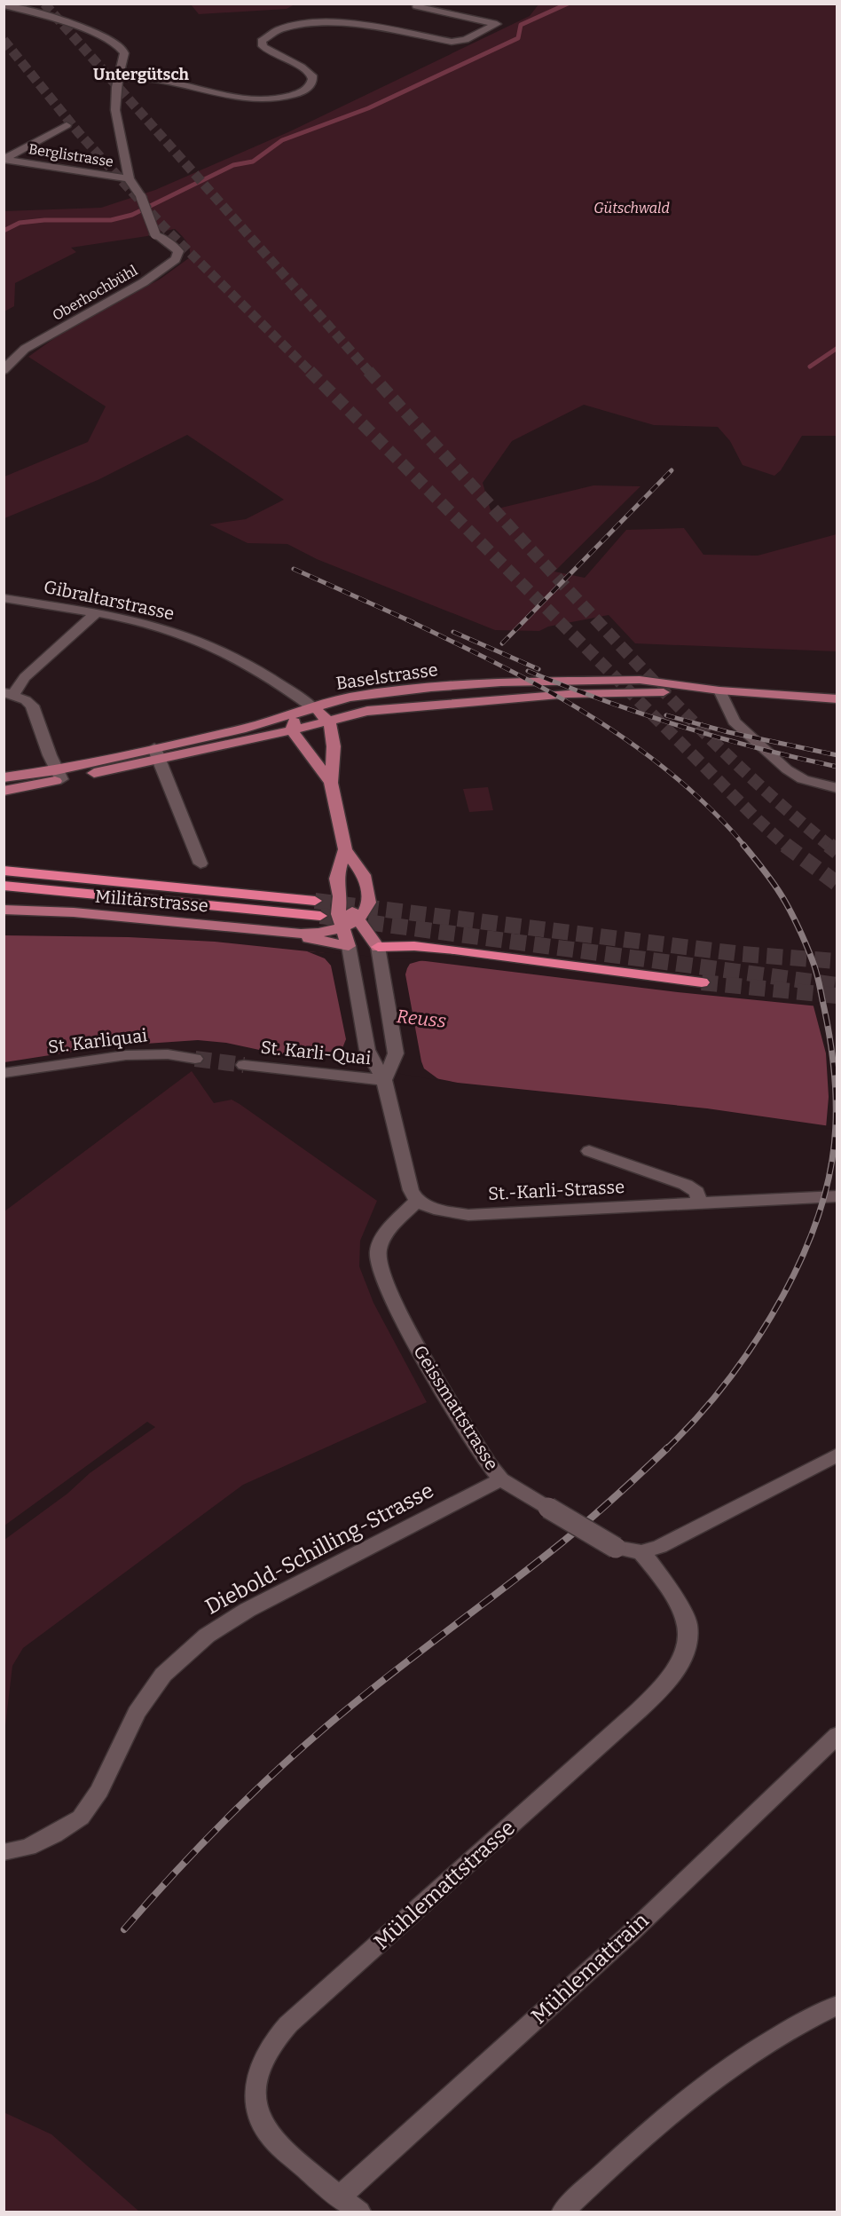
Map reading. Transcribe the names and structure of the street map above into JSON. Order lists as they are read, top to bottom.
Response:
{
  "streets": {
    "main road": ["Baselstrasse", "Militärstrasse"],
    "street": [
      "Berglistrasse",
      "Oberhochbühl",
      "Gibraltarstrasse",
      "St. Karliquai",
      "St. Karli-Quai",
      "St.-Karli-Strasse",
      "Geissmattstrasse",
      "Diebold-Schilling-Strasse",
      "Mühlemattstrasse",
      "Mühlemattrain"
    ]
  },
  "crossings": [
    ["Berglistrasse", "Oberhochbühl"],
    ["Gibraltarstrasse", "Baselstrasse"],
    ["St.-Karli-Strasse", "Geissmattstrasse"],
    ["Geissmattstrasse", "Diebold-Schilling-Strasse"],
    ["Geissmattstrasse", "Mühlemattstrasse"],
    ["Mühlemattstrasse", "Mühlemattrain"]
  ],
  "districts": ["Untergütsch"],
  "water": ["Reuss"],
  "parks": ["Gütschwald"]
}
